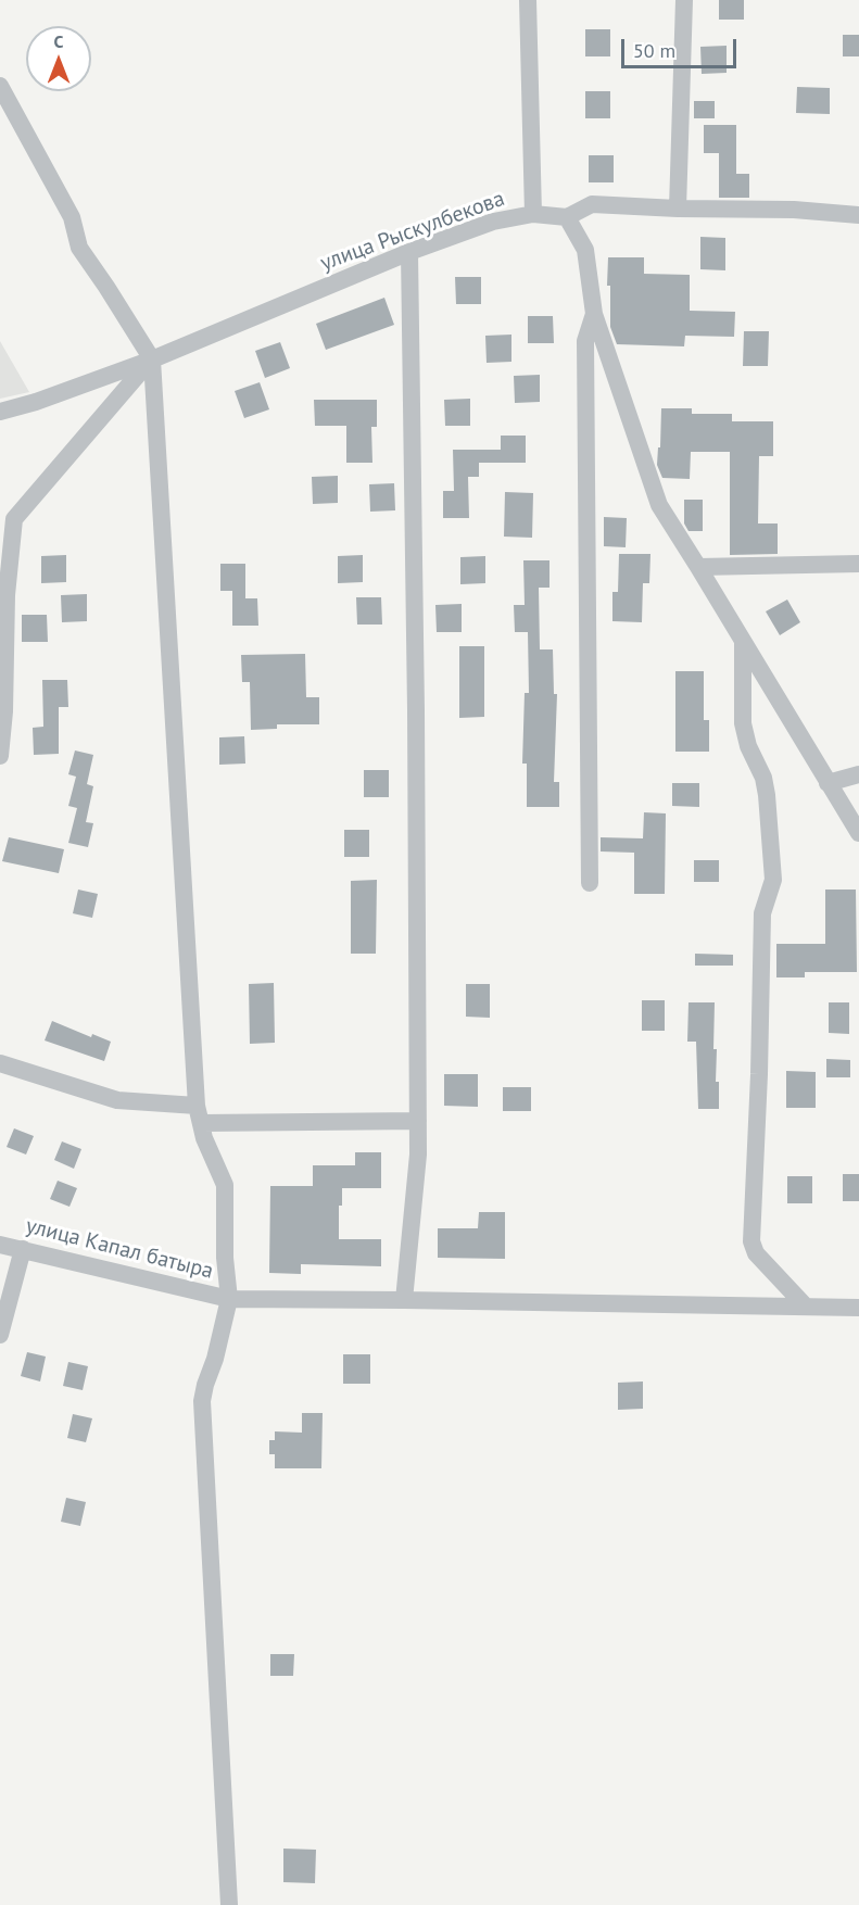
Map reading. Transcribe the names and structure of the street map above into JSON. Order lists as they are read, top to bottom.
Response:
{
  "streets": {
    "street": ["улица Рыскулбекова", "улица Капал батыра"]
  },
  "scale_bar": "50 m",
  "north": "top"
}
